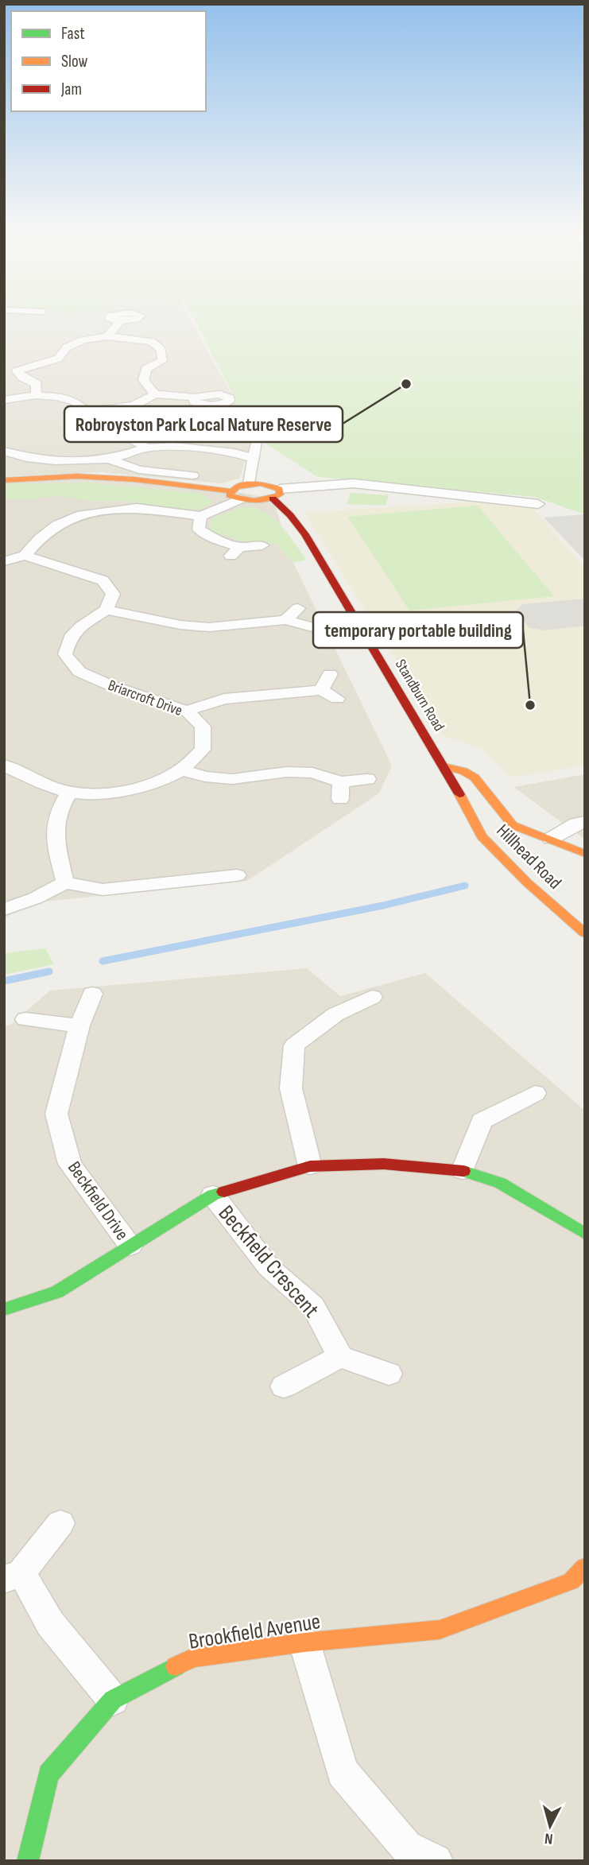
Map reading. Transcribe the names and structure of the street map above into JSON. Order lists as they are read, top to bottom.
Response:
{
  "streets": {
    "street": [
      "Standburn Road",
      "Briarcroft Drive",
      "Hillhead Road",
      "Beckfield Drive",
      "Beckfield Crescent",
      "Brookfield Avenue"
    ]
  },
  "crossings": [
    ["Standburn Road", "Hillhead Road"]
  ],
  "places": ["Robroyston Park Local Nature Reserve", "temporary portable building"],
  "legend": ["Fast", "Slow", "Jam"],
  "north": "bottom"
}
